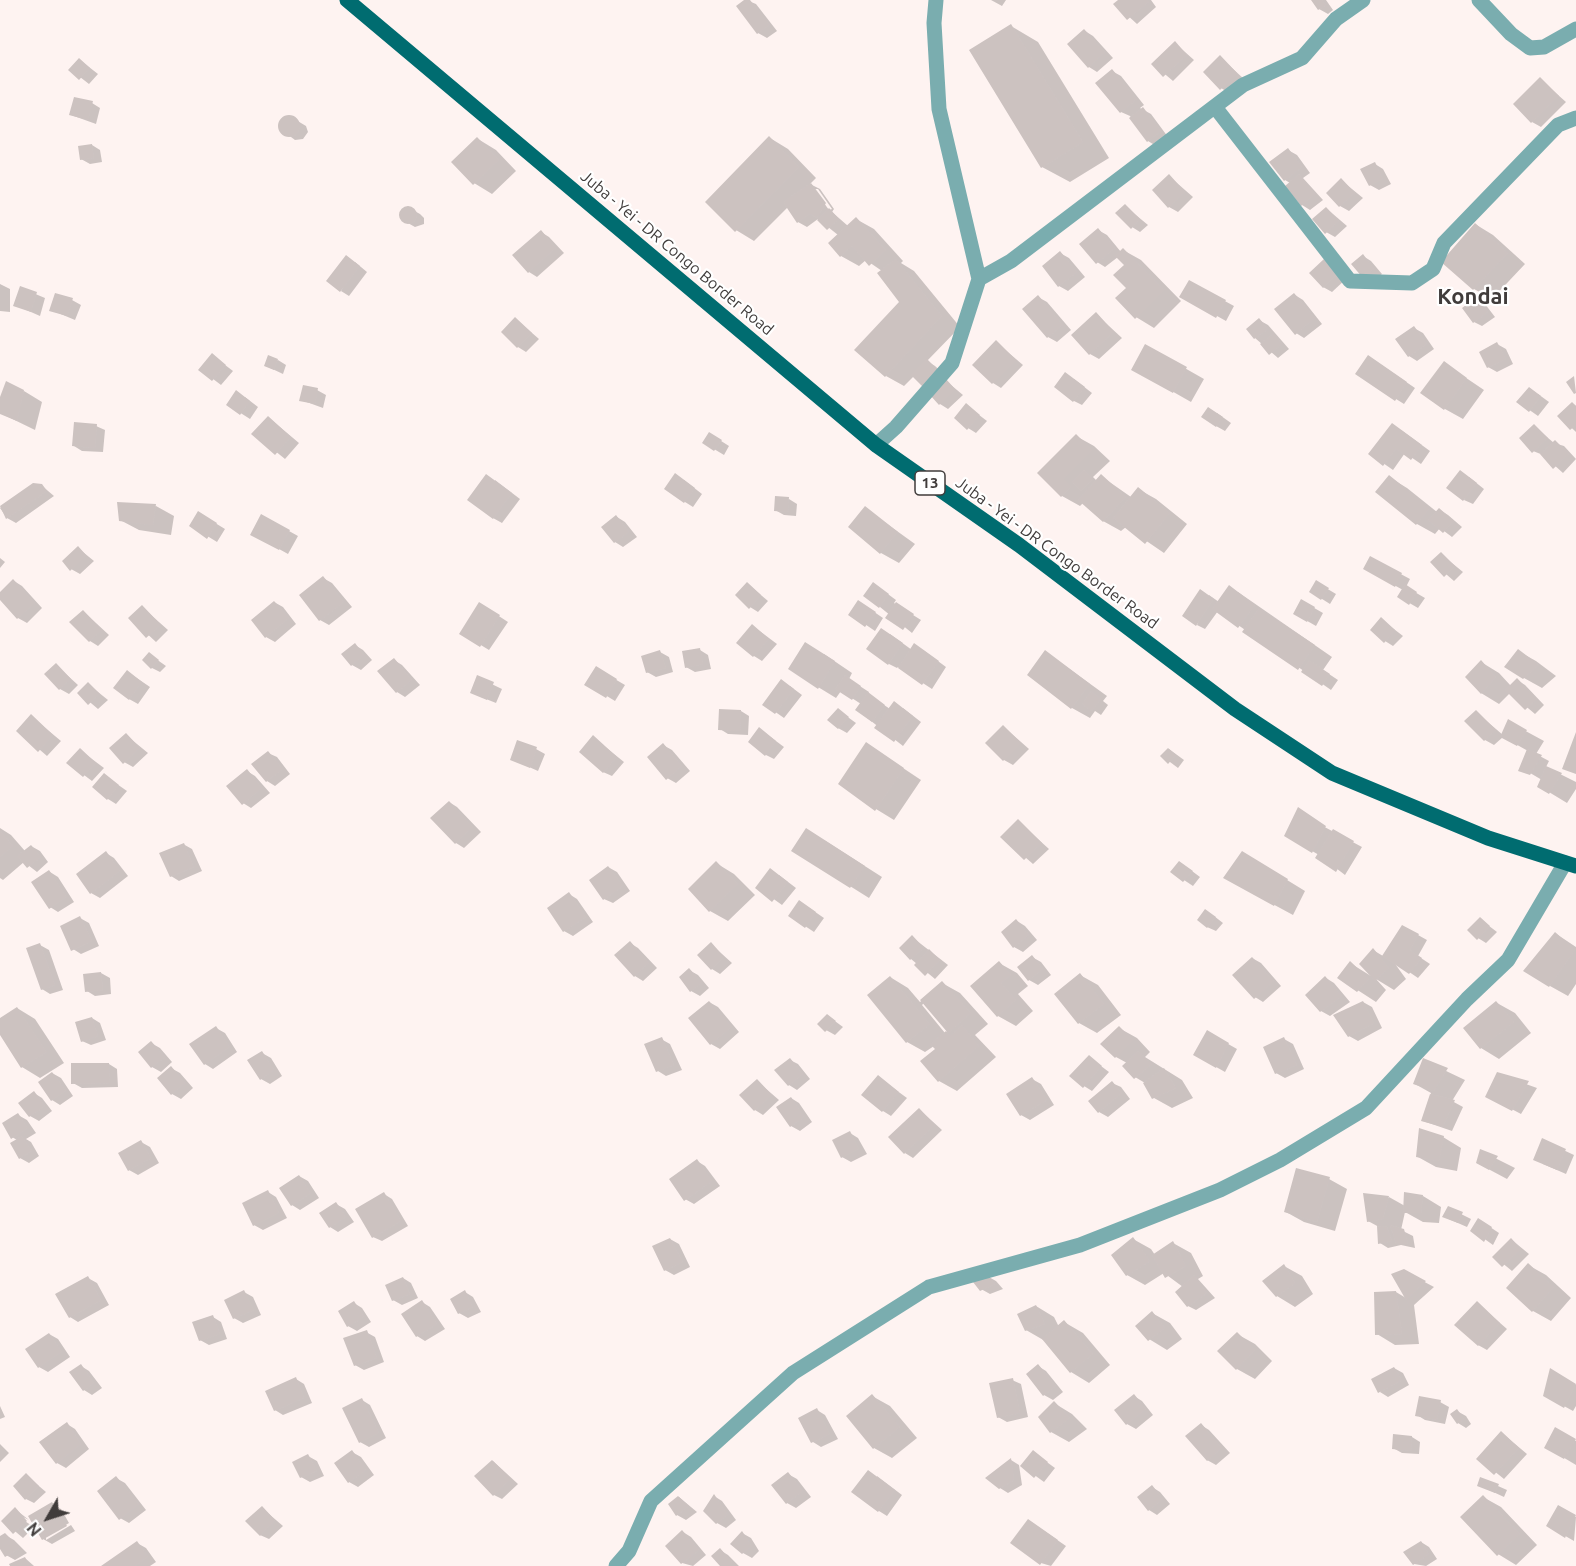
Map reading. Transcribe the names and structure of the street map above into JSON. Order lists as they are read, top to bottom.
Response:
{
  "streets": {
    "main road": ["Juba - Yei - DR Congo Border Road", "13"]
  },
  "districts": ["Kondai"],
  "north": "bottom left"
}
